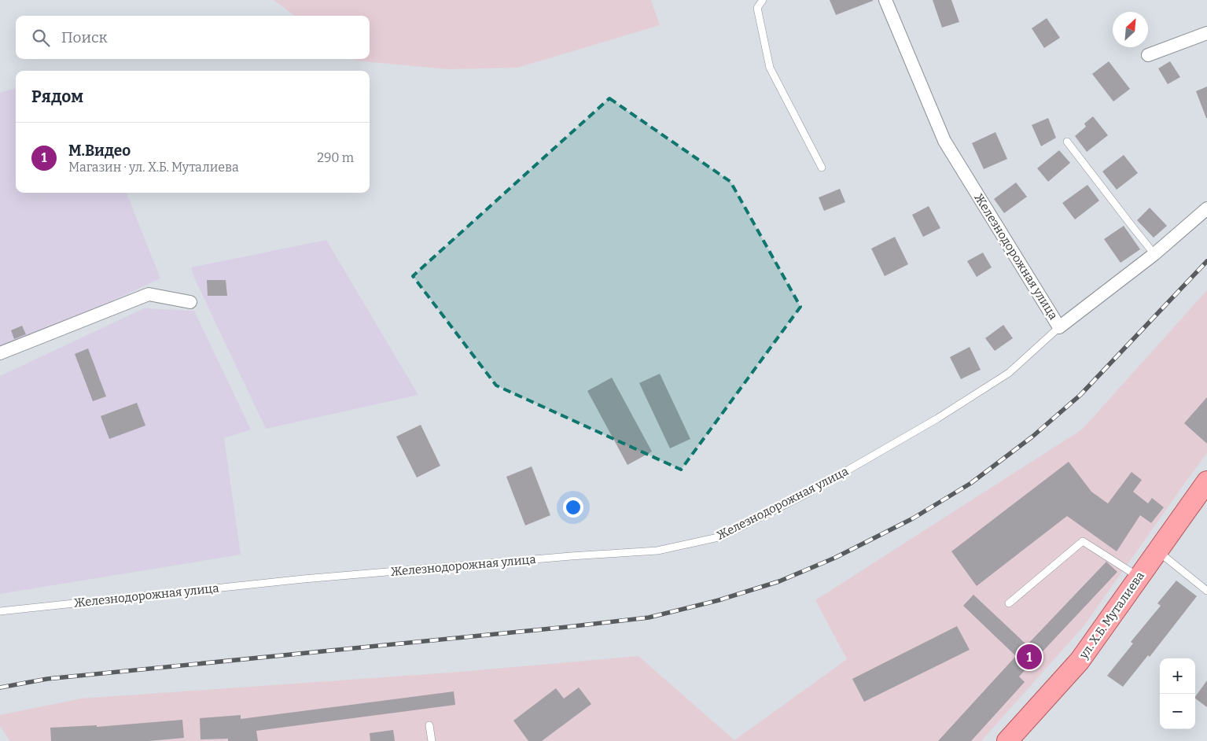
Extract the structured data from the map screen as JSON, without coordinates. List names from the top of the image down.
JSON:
{
  "streets": {
    "main road": ["ул. Х.Б. Муталиева"],
    "street": ["Железнодорожная улица"]
  },
  "north": "top right",
  "page": {
    "search": "Поиск",
    "heading": "Рядом",
    "list": [
      {
        "mark": "1",
        "name": "М.Видео",
        "note": "Магазин · ул. Х.Б. Муталиева",
        "value": "290 m"
      }
    ],
    "pins": "1",
    "map_buttons": ["+", "−"]
  }
}
